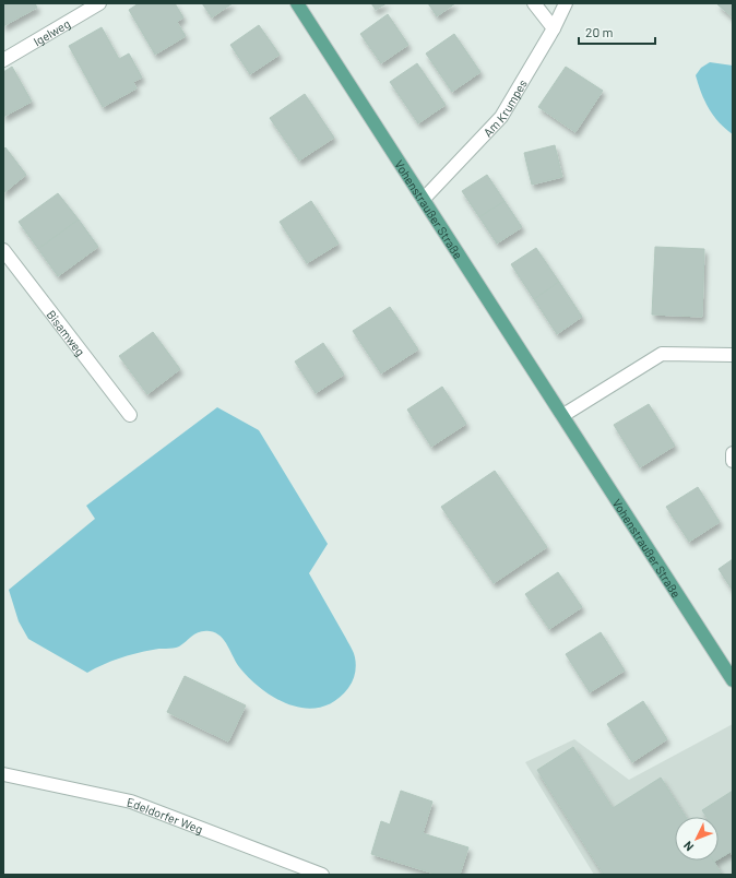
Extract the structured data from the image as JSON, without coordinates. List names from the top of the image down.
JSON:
{
  "streets": {
    "main road": ["Vohenstraußer Straße"],
    "street": [
      "Igelweg",
      "Am Krumpes",
      "Bisamweg",
      "Edeldorfer Weg"
    ]
  },
  "crossings": [
    ["Am Krumpes", "Vohenstraußer Straße"]
  ],
  "scale_bar": "20 m",
  "north": "bottom left"
}
